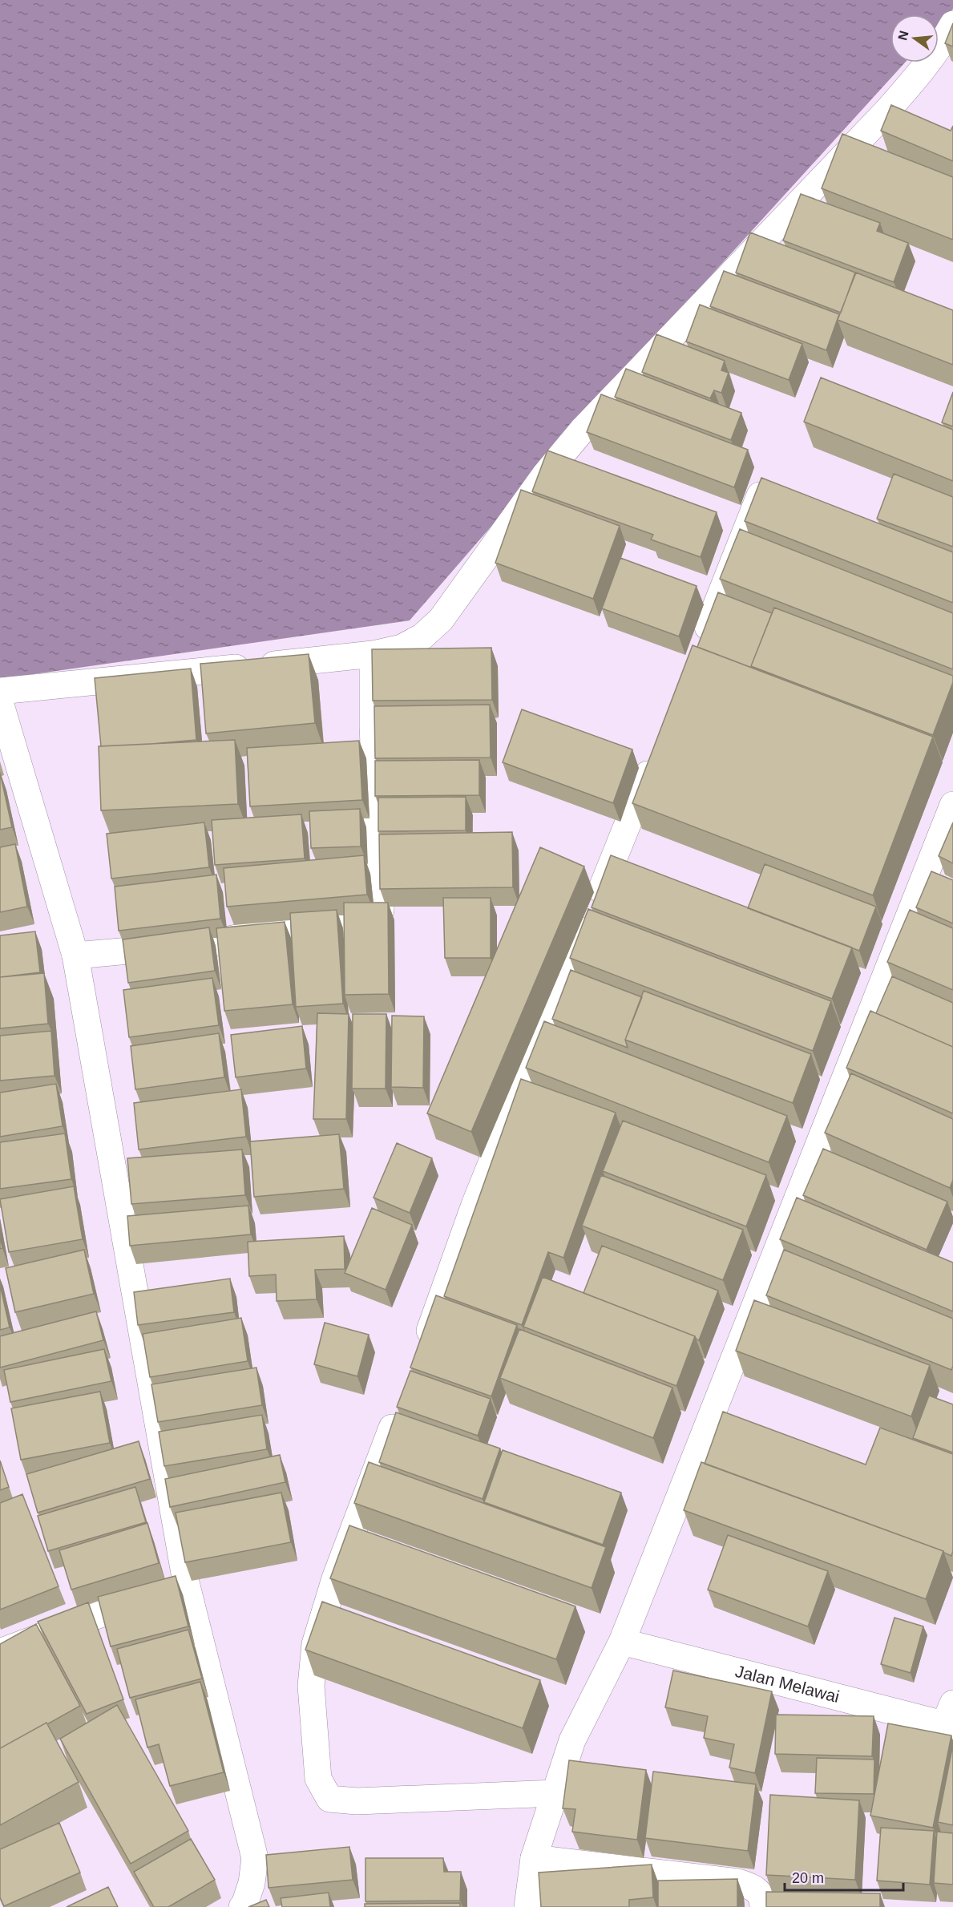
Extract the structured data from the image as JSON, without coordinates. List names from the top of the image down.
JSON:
{
  "streets": {
    "street": ["Jalan Melawai"]
  },
  "scale_bar": "20 m",
  "north": "left"
}
